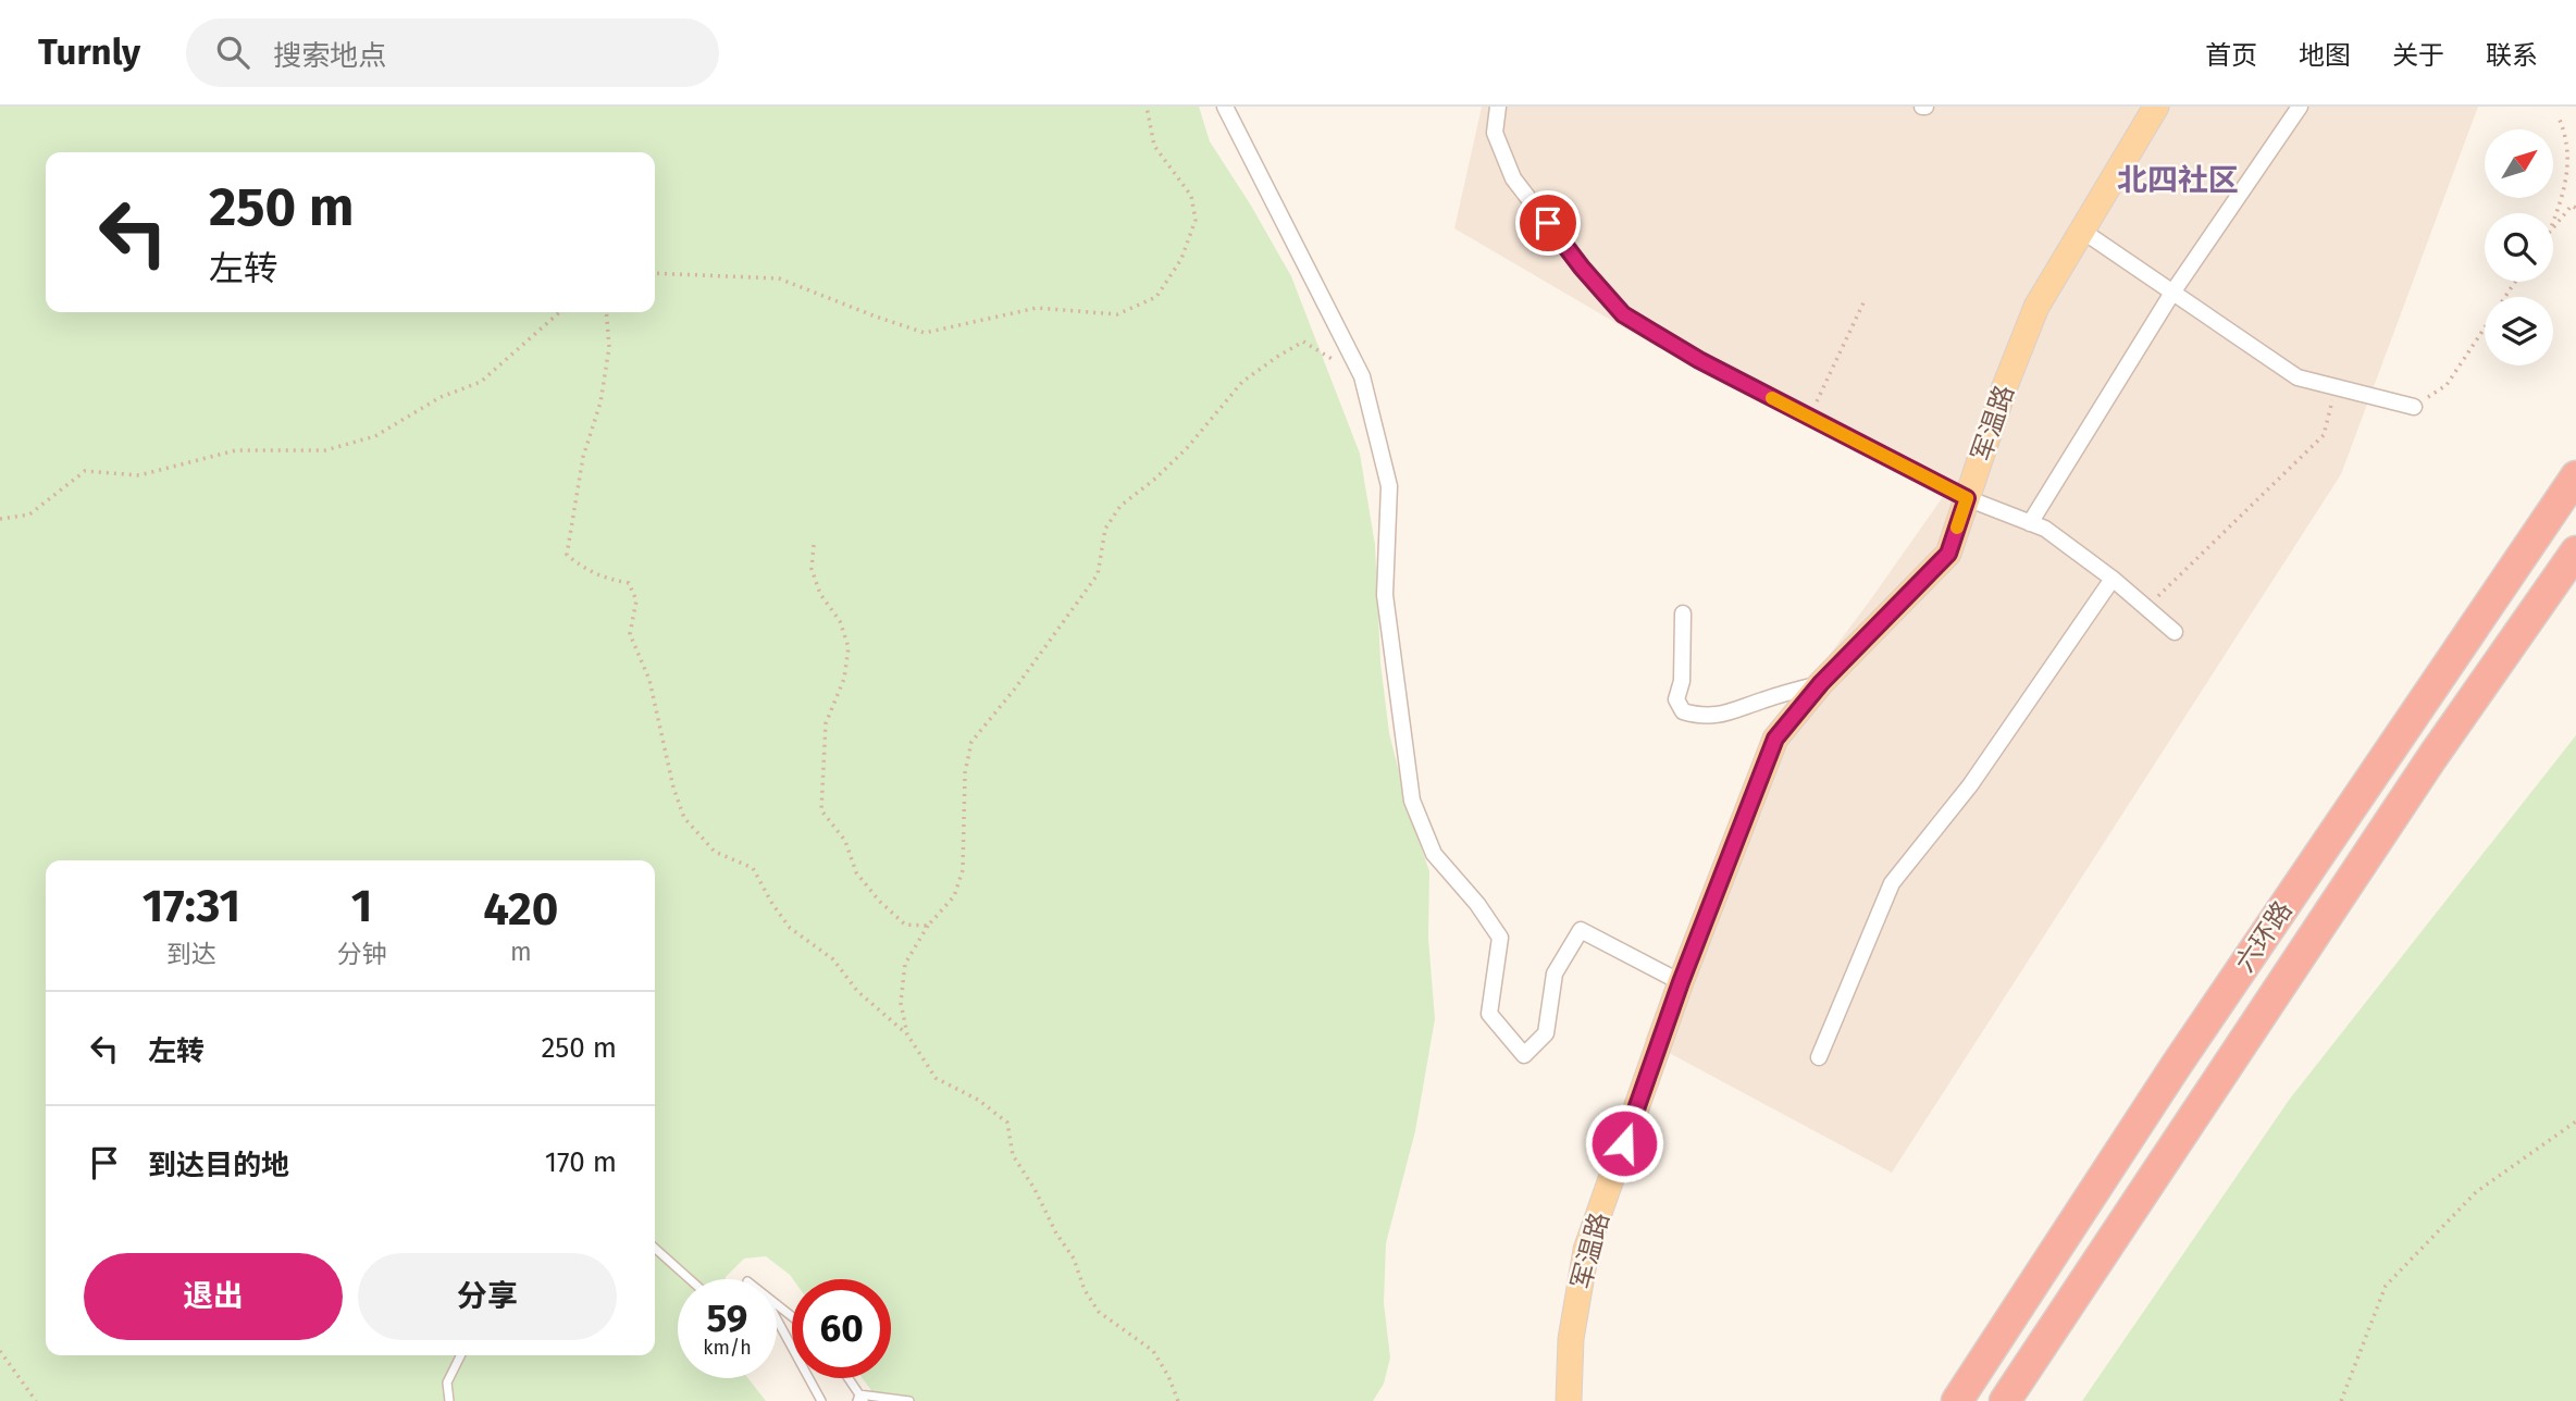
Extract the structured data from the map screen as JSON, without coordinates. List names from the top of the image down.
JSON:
{
  "streets": {
    "highway": ["六环路"],
    "main road": ["军温路"]
  },
  "districts": ["北四社区"],
  "north": "top right",
  "page": {
    "header": "Turnly",
    "search": "搜索地点",
    "nav": [
      "首页",
      "地图",
      "关于",
      "联系"
    ],
    "turn": ["250 m", "左转"],
    "eta": [
      "17:31",
      "到达",
      "1",
      "分钟",
      "420",
      "m"
    ],
    "list": [
      {
        "name": "左转",
        "value": "250 m"
      },
      {
        "name": "到达目的地",
        "value": "170 m"
      }
    ],
    "buttons": ["退出", "分享"],
    "speed": "59 km/h",
    "limit": "60"
  }
}
